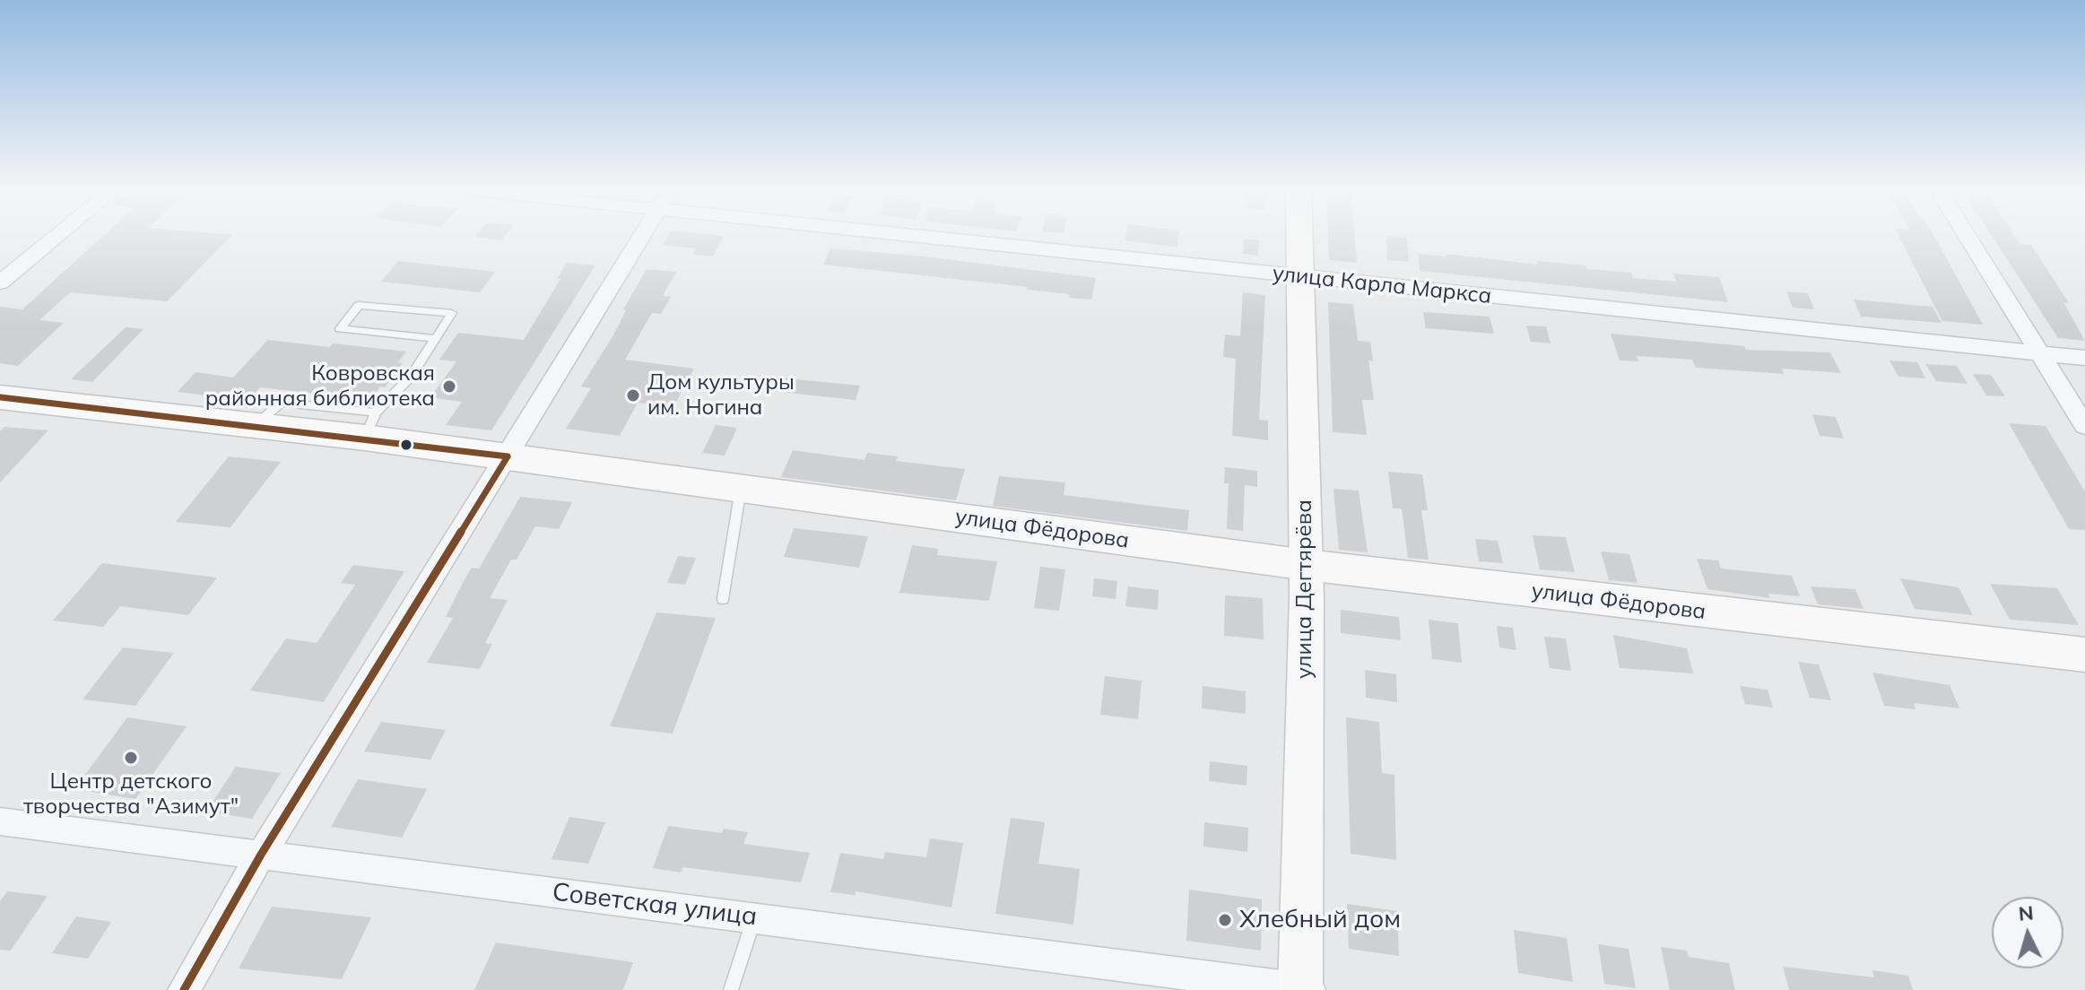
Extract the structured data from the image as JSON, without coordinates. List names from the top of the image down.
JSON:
{
  "streets": {
    "main road": ["улица Фёдорова", "улица Дегтярёва"],
    "street": ["улица Карла Маркса", "Советская улица"]
  },
  "crossings": [
    ["улица Карла Маркса", "улица Дегтярёва"],
    ["улица Фёдорова", "улица Дегтярёва"],
    ["улица Дегтярёва", "Советская улица"]
  ],
  "places": [
    "Ковровская районная библиотека",
    "Дом культуры им. Ногина",
    "Центр детского творчества \"Азимут\"",
    "Хлебный дом"
  ],
  "north": "top"
}
